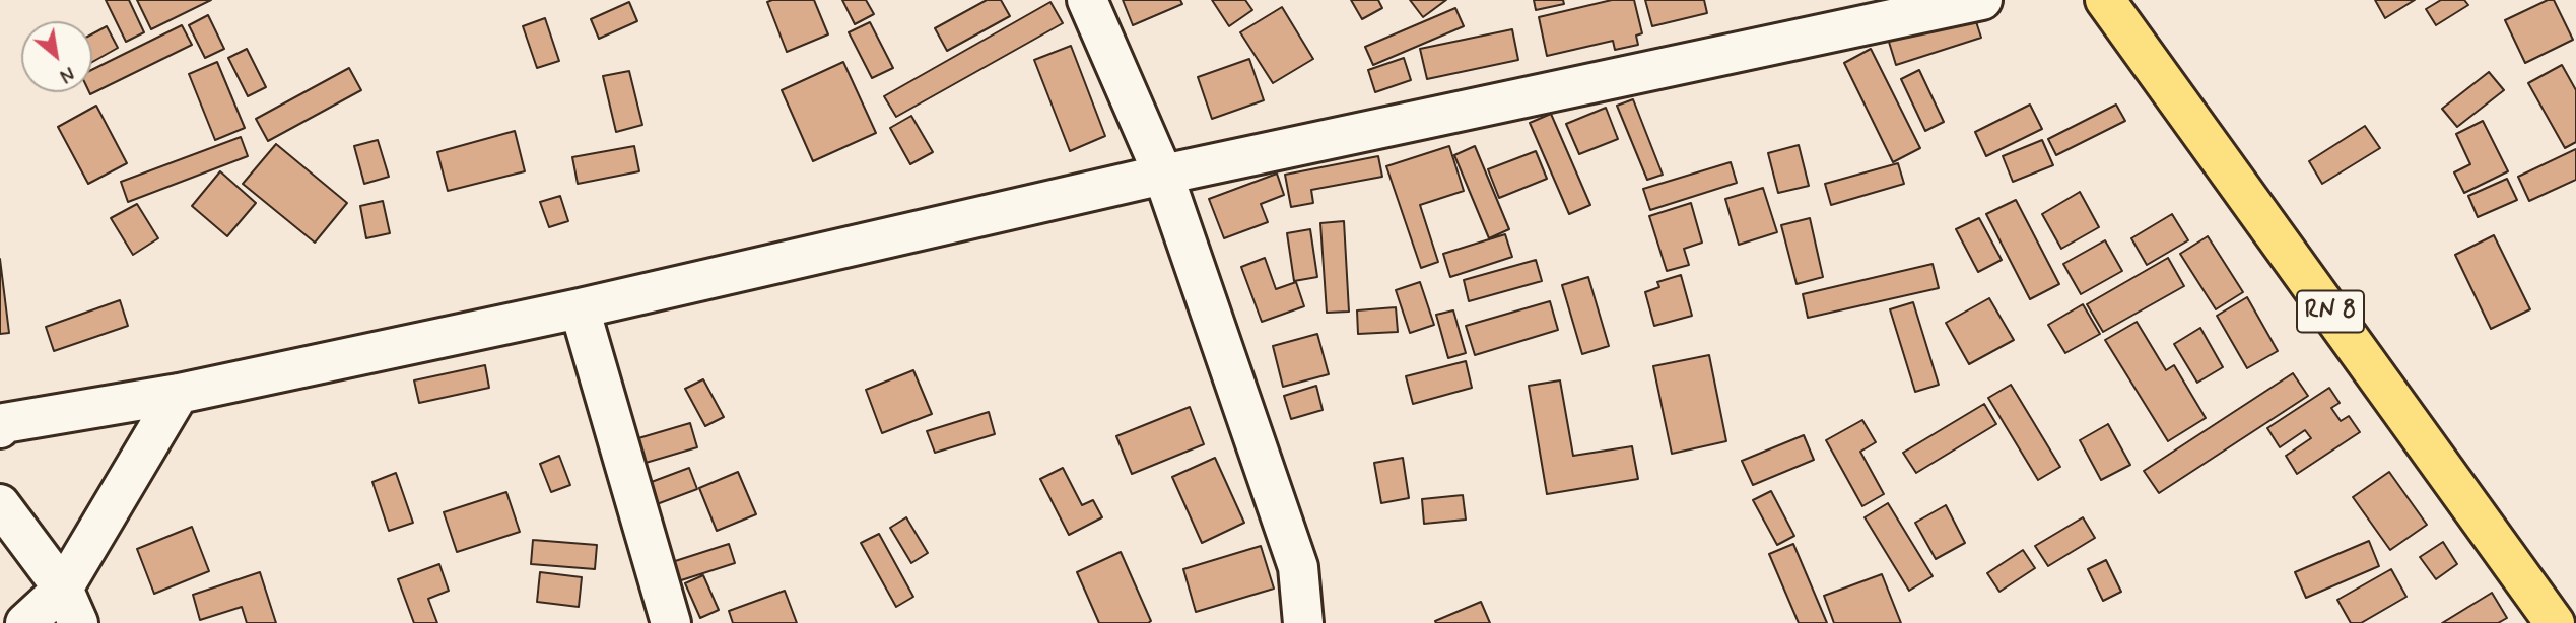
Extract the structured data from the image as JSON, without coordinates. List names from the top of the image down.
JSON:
{
  "streets": {
    "main road": ["RN 8"]
  },
  "north": "bottom right"
}
